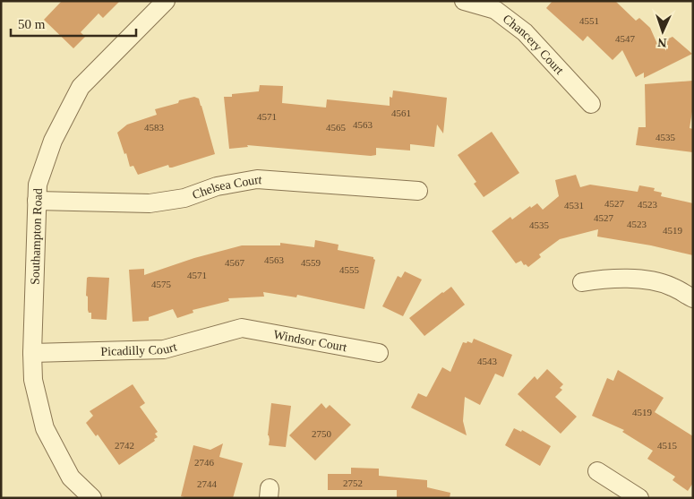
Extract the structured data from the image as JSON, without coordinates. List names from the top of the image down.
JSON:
{
  "streets": {
    "street": [
      "Chancery Court",
      "Chelsea Court",
      "Southampton Road",
      "Windsor Court",
      "Picadilly Court"
    ]
  },
  "crossings": [
    ["Chelsea Court", "Southampton Road"],
    ["Southampton Road", "Picadilly Court"],
    ["Windsor Court", "Picadilly Court"]
  ],
  "house_numbers": [
    "4551",
    "4547",
    "4561",
    "4571",
    "4563",
    "4583",
    "4565",
    "4535",
    "4527",
    "4523",
    "4531",
    "4527",
    "4523",
    "4535",
    "4519",
    "4563",
    "4567",
    "4559",
    "4555",
    "4571",
    "4575",
    "4543",
    "4519",
    "2750",
    "2742",
    "4515",
    "2746",
    "2752",
    "2744"
  ],
  "scale_bar": "50 m",
  "north": "bottom"
}
